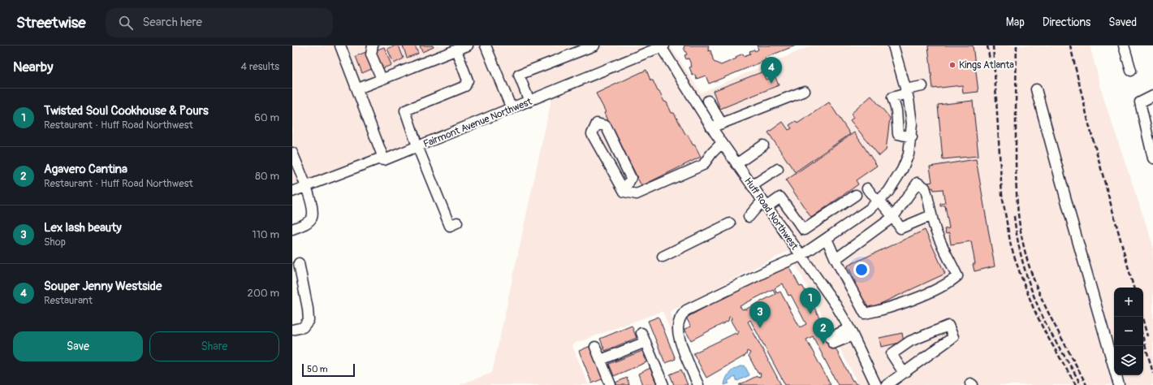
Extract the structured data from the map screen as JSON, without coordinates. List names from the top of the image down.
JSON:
{
  "streets": {
    "street": ["Fairmont Avenue Northwest", "Huff Road Northwest"]
  },
  "crossings": [
    ["Fairmont Avenue Northwest", "Huff Road Northwest"]
  ],
  "places": ["Kings Atlanta"],
  "scale_bar": "50 m",
  "page": {
    "header": "Streetwise",
    "search": "Search here",
    "nav": ["Map", "Directions", "Saved"],
    "heading": ["Nearby", "4 results"],
    "pins": [
      "4",
      "1",
      "3",
      "2"
    ],
    "list": [
      {
        "mark": "1",
        "name": "Twisted Soul Cookhouse & Pours",
        "note": "Restaurant · Huff Road Northwest",
        "value": "60 m"
      },
      {
        "mark": "2",
        "name": "Agavero Cantina",
        "note": "Restaurant · Huff Road Northwest",
        "value": "80 m"
      },
      {
        "mark": "3",
        "name": "Lex lash beauty",
        "note": "Shop",
        "value": "110 m"
      },
      {
        "mark": "4",
        "name": "Souper Jenny Westside",
        "note": "Restaurant",
        "value": "200 m"
      }
    ],
    "map_buttons": ["+", "−"],
    "buttons": ["Save", "Share"],
    "scale": "50 m"
  }
}
